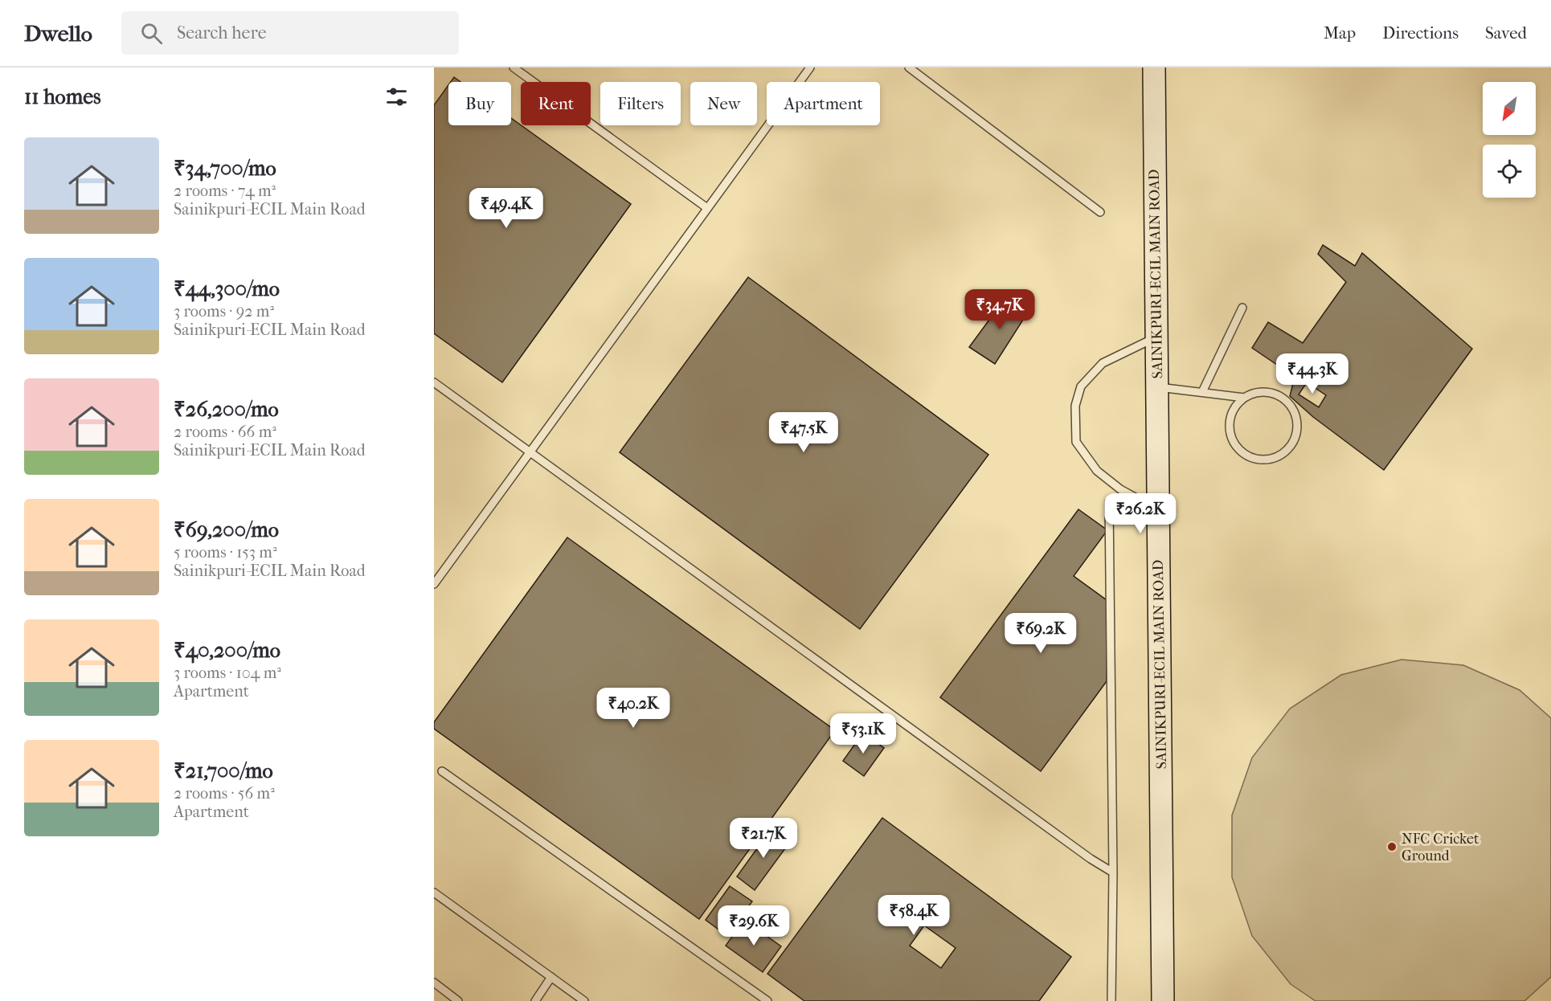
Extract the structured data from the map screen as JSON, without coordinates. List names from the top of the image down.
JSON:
{
  "streets": {
    "street": ["SAINIKPURI-ECIL MAIN ROAD"]
  },
  "places": ["NFC Cricket Ground"],
  "north": "bottom left",
  "page": {
    "header": "Dwello",
    "search": "Search here",
    "nav": ["Map", "Directions", "Saved"],
    "heading": "11 homes",
    "chip": [
      "Buy",
      "Rent",
      "Filters",
      "New",
      "Apartment"
    ],
    "list": [
      {
        "name": "₹34,700/mo",
        "note": "2 rooms · 74 m² · Sainikpuri-ECIL Main Road"
      },
      {
        "name": "₹44,300/mo",
        "note": "3 rooms · 92 m² · Sainikpuri-ECIL Main Road"
      },
      {
        "name": "₹26,200/mo",
        "note": "2 rooms · 66 m² · Sainikpuri-ECIL Main Road"
      },
      {
        "name": "₹69,200/mo",
        "note": "5 rooms · 153 m² · Sainikpuri-ECIL Main Road"
      },
      {
        "name": "₹40,200/mo",
        "note": "3 rooms · 104 m² · Apartment"
      },
      {
        "name": "₹21,700/mo",
        "note": "2 rooms · 56 m² · Apartment"
      }
    ],
    "price": [
      "₹49.4K",
      "₹34.7K",
      "₹44.3K",
      "₹47.5K",
      "₹26.2K",
      "₹69.2K",
      "₹40.2K",
      "₹53.1K",
      "₹21.7K",
      "₹58.4K",
      "₹29.6K"
    ]
  }
}
